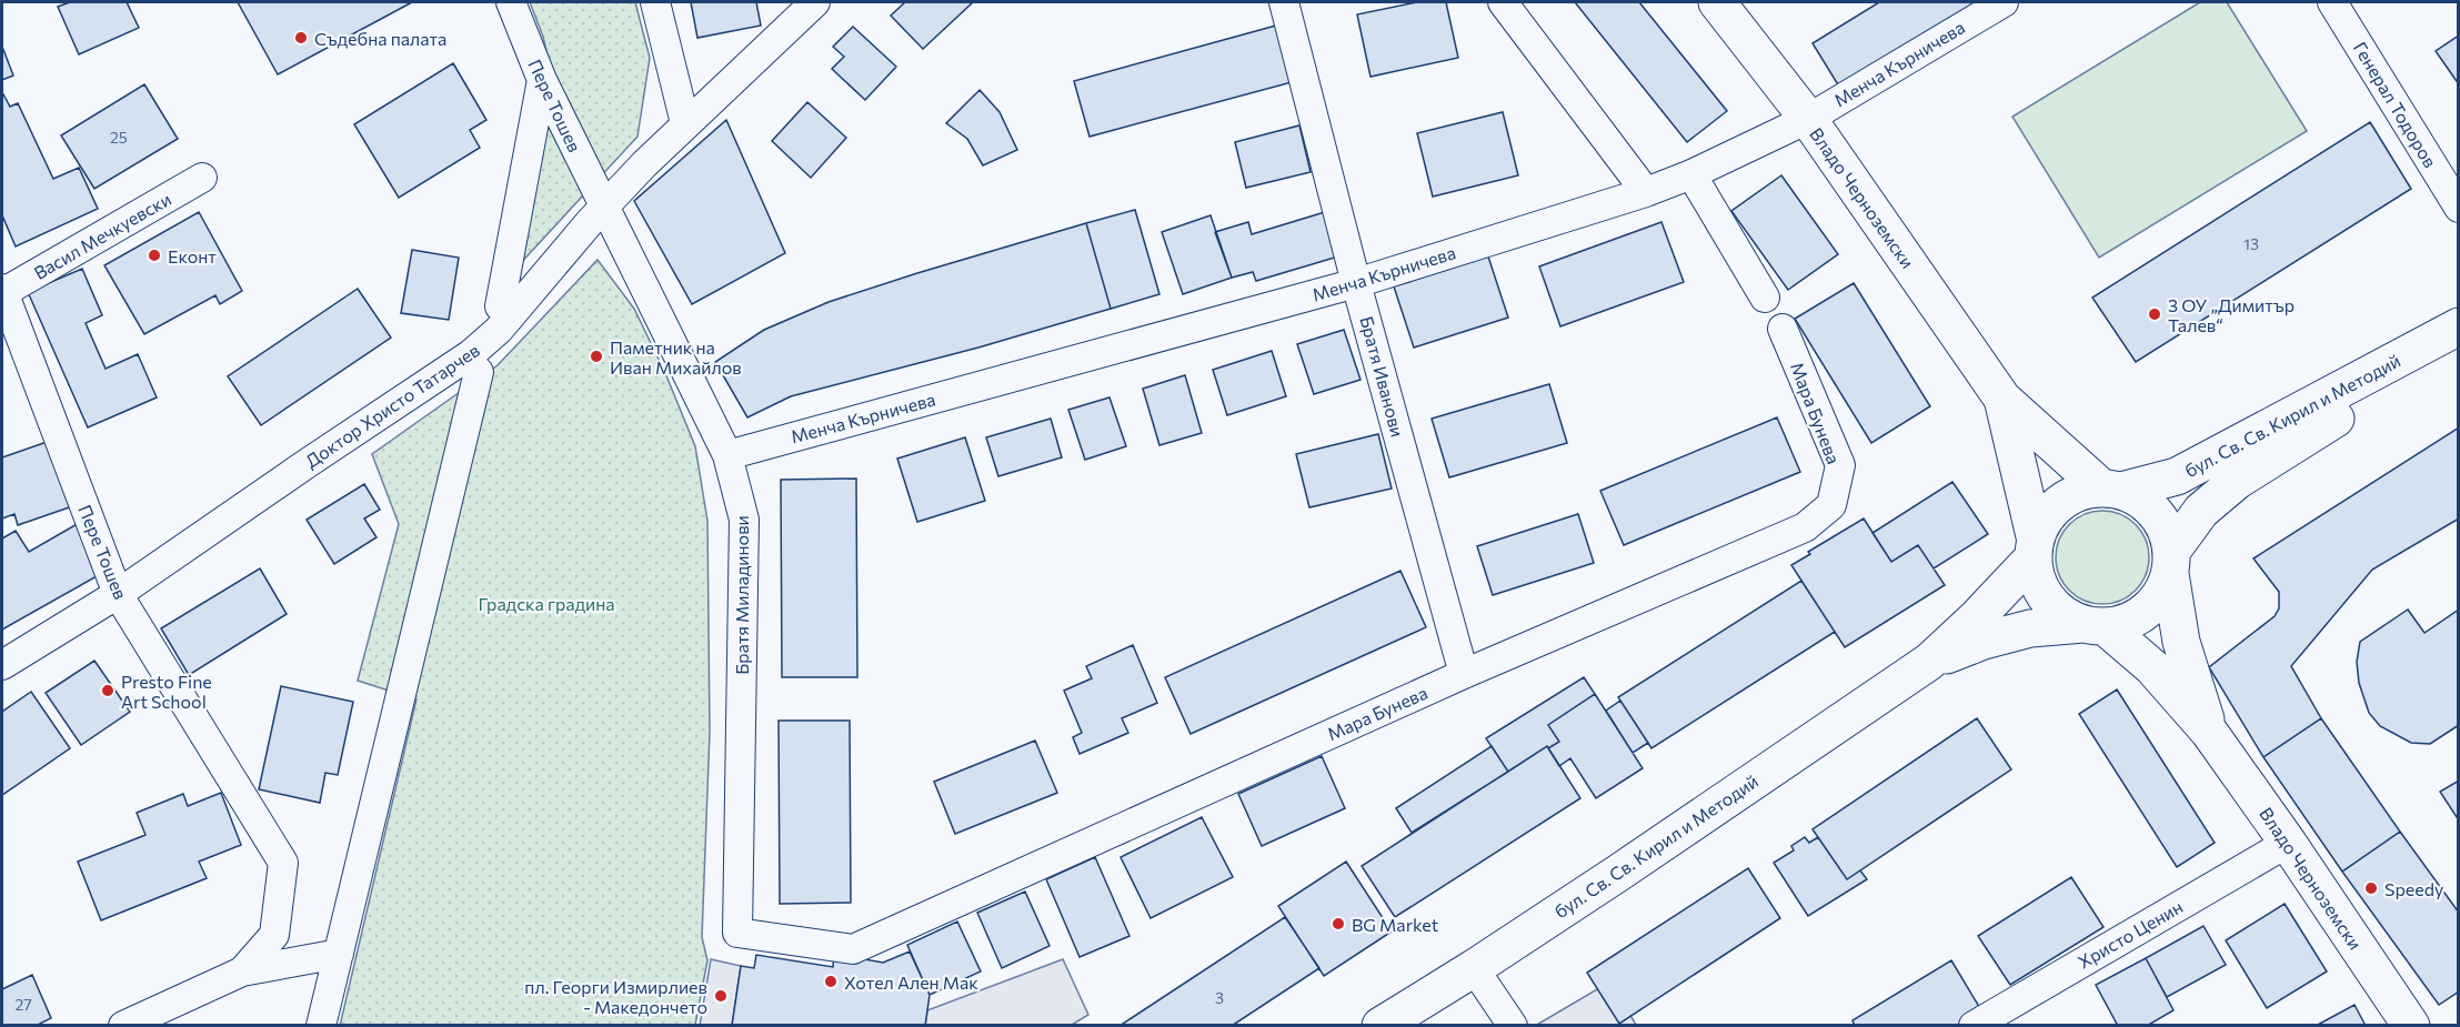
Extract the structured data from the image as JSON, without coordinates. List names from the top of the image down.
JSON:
{
  "streets": {
    "street": [
      "Менча Кърничева",
      "Генерал Тодоров",
      "Пере Тошев",
      "Владо Черноземски",
      "Васил Мечкуевски",
      "Братя Иванови",
      "Доктор Христо Татарчев",
      "Мара Бунева",
      "бул. Св. Св. Кирил и Методий",
      "Братя Миладинови",
      "Христо Ценин"
    ]
  },
  "crossings": [
    ["Менча Кърничева", "Владо Черноземски"],
    ["Менча Кърничева", "Братя Иванови"],
    ["Менча Кърничева", "Братя Миладинови"],
    ["Пере Тошев", "Васил Мечкуевски"],
    ["Пере Тошев", "Доктор Христо Татарчев"],
    ["Пере Тошев", "Братя Миладинови"],
    ["Владо Черноземски", "бул. Св. Св. Кирил и Методий"],
    ["Владо Черноземски", "Христо Ценин"],
    ["Братя Иванови", "Мара Бунева"],
    ["Доктор Христо Татарчев", "Братя Миладинови"],
    ["Мара Бунева", "Братя Миладинови"]
  ],
  "parks": ["Градска градина"],
  "places": [
    "Съдебна палата",
    "Еконт",
    "3 ОУ „Димитър Талев“",
    "Паметник на Иван Михайлов",
    "Presto Fine Art School",
    "Speedy",
    "BG Market",
    "Хотел Ален Мак",
    "пл. Георги Измирлиев - Македончето"
  ],
  "house_numbers": [
    "25",
    "13",
    "3",
    "27"
  ]
}
